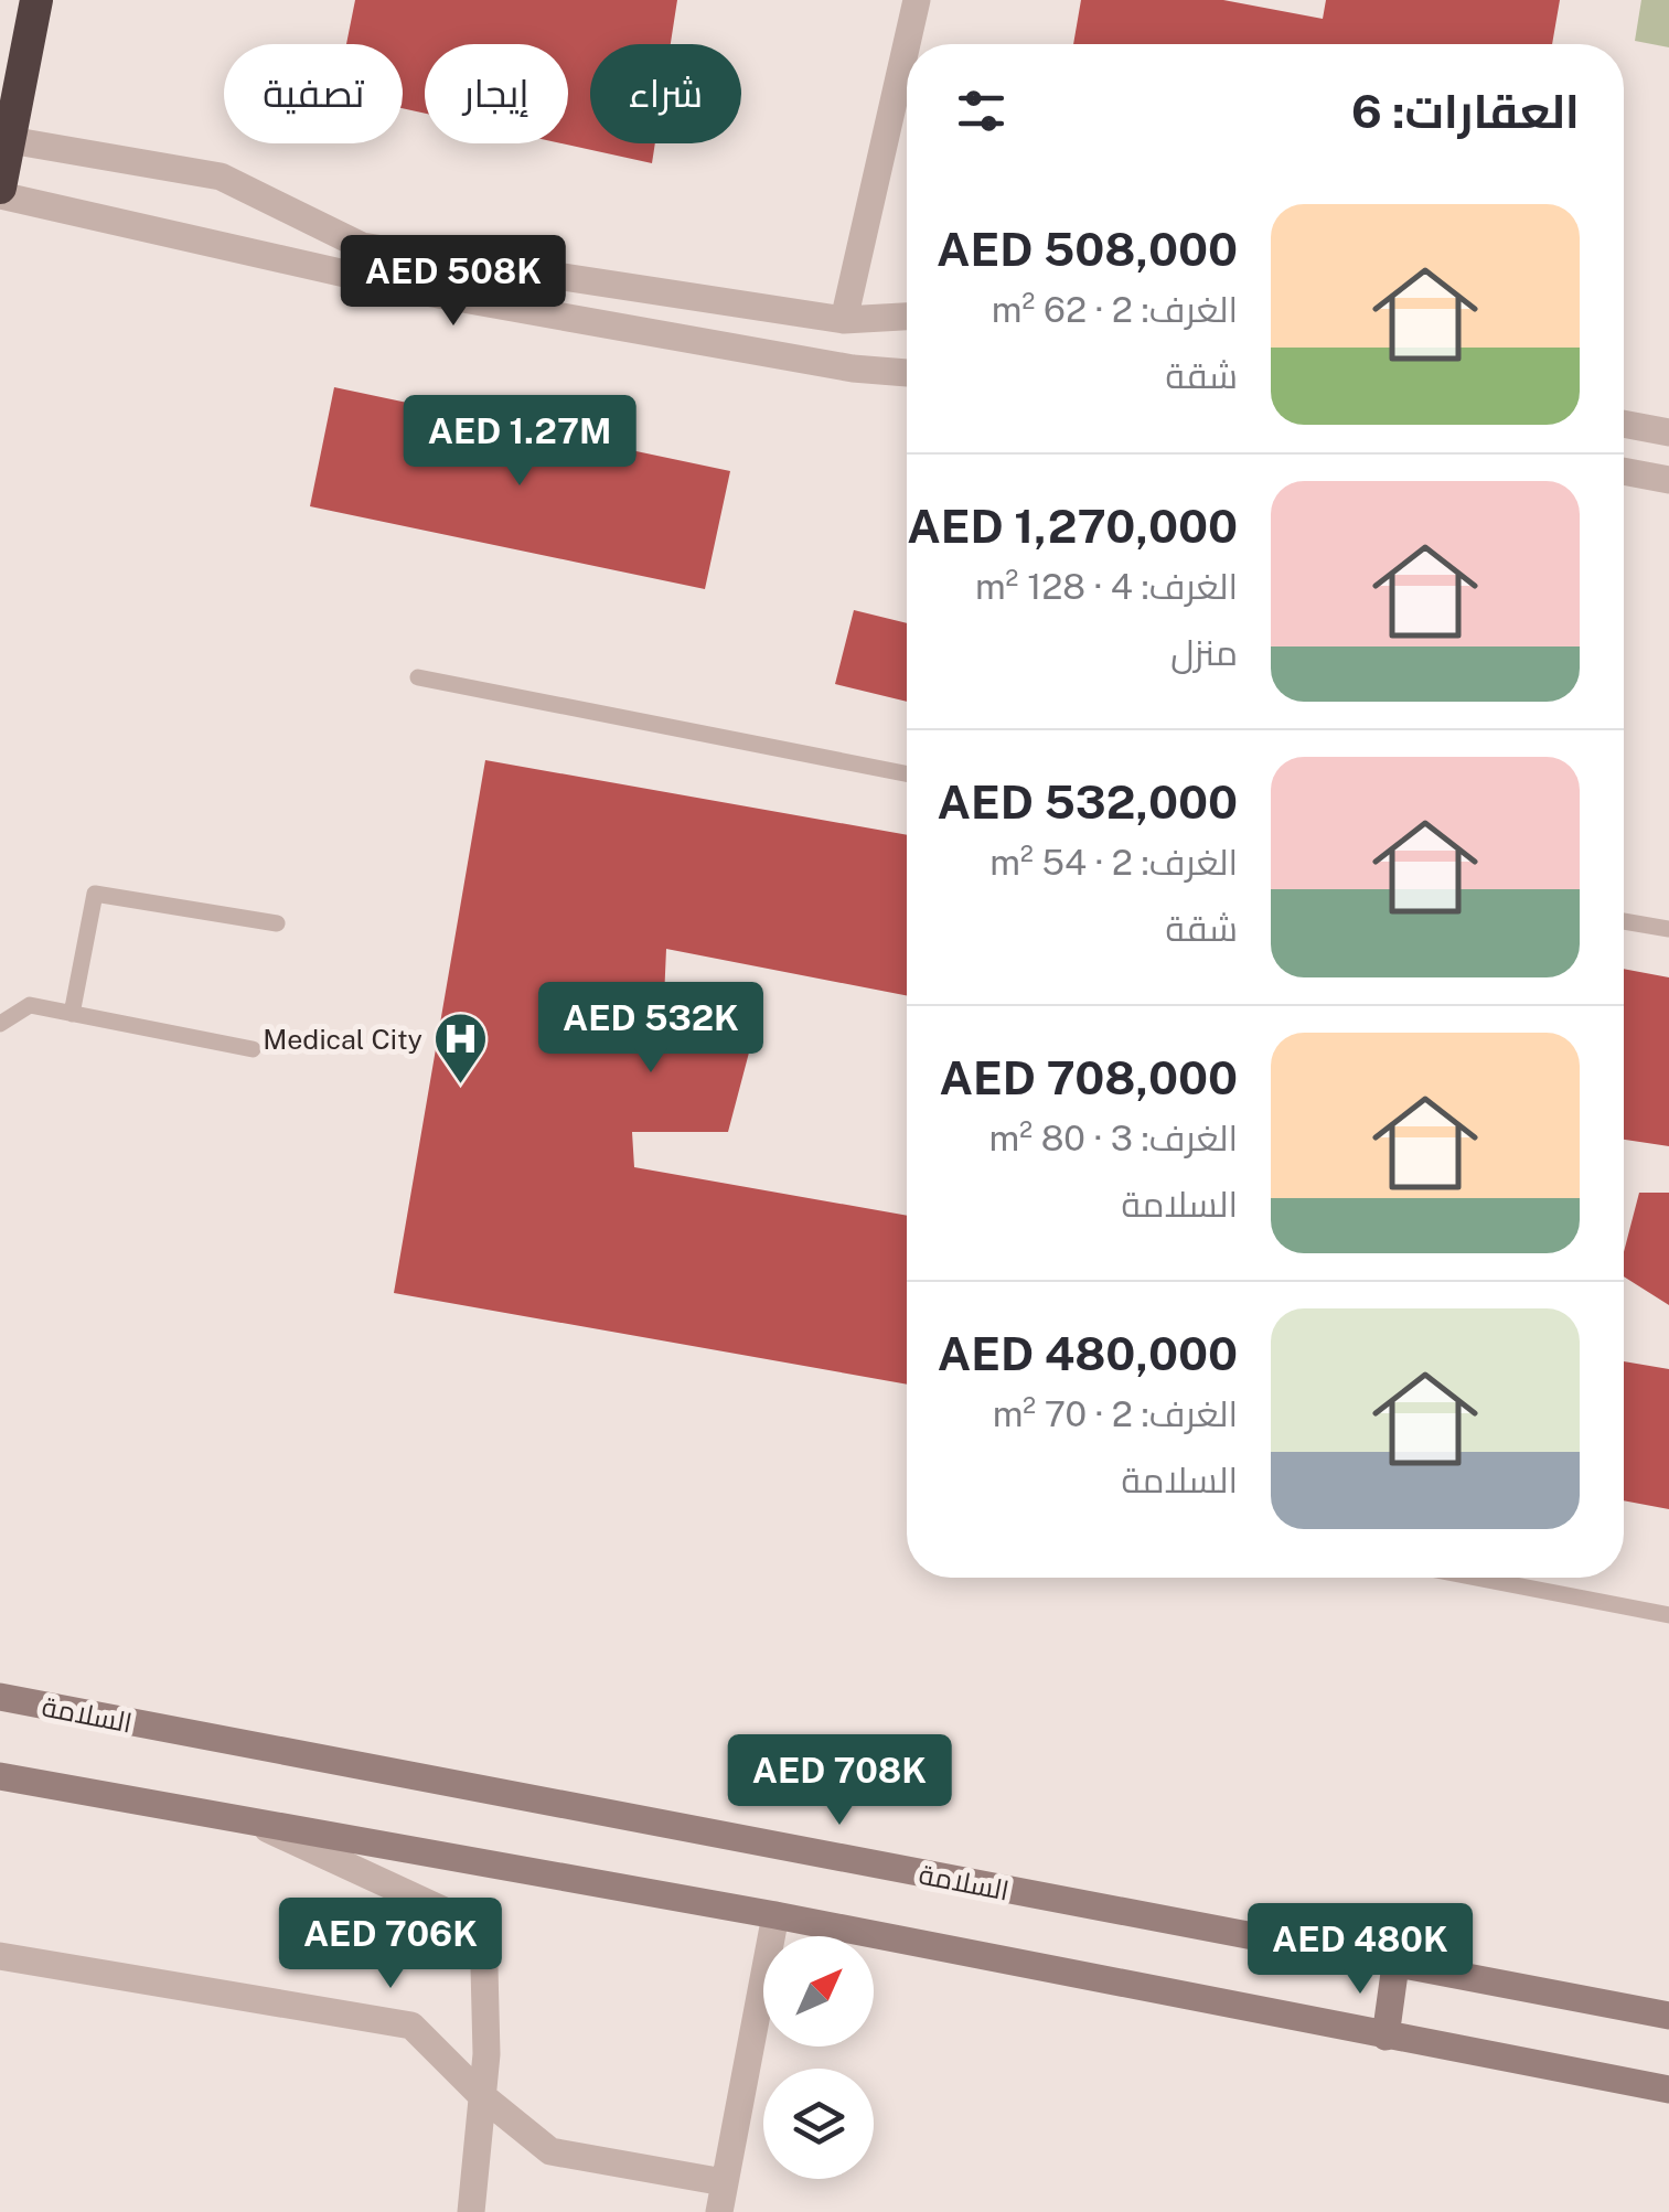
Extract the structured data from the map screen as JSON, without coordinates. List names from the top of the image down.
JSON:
{
  "streets": {
    "street": ["السلامة"]
  },
  "places": {
    "hospital": ["Medical City"]
  },
  "north": "top right",
  "page": {
    "chip": ["شراء", "إيجار", "تصفية"],
    "heading": "العقارات: 6",
    "list": [
      {
        "name": "AED 508,000",
        "note": "الغرف: 2 · 62 m² · شقة"
      },
      {
        "name": "AED 1,270,000",
        "note": "الغرف: 4 · 128 m² · منزل"
      },
      {
        "name": "AED 532,000",
        "note": "الغرف: 2 · 54 m² · شقة"
      },
      {
        "name": "AED 708,000",
        "note": "الغرف: 3 · 80 m² · السلامة"
      },
      {
        "name": "AED 480,000",
        "note": "الغرف: 2 · 70 m² · السلامة"
      }
    ],
    "price": [
      "AED 508K",
      "AED 1.27M",
      "AED 532K",
      "AED 708K",
      "AED 706K",
      "AED 480K"
    ]
  }
}
